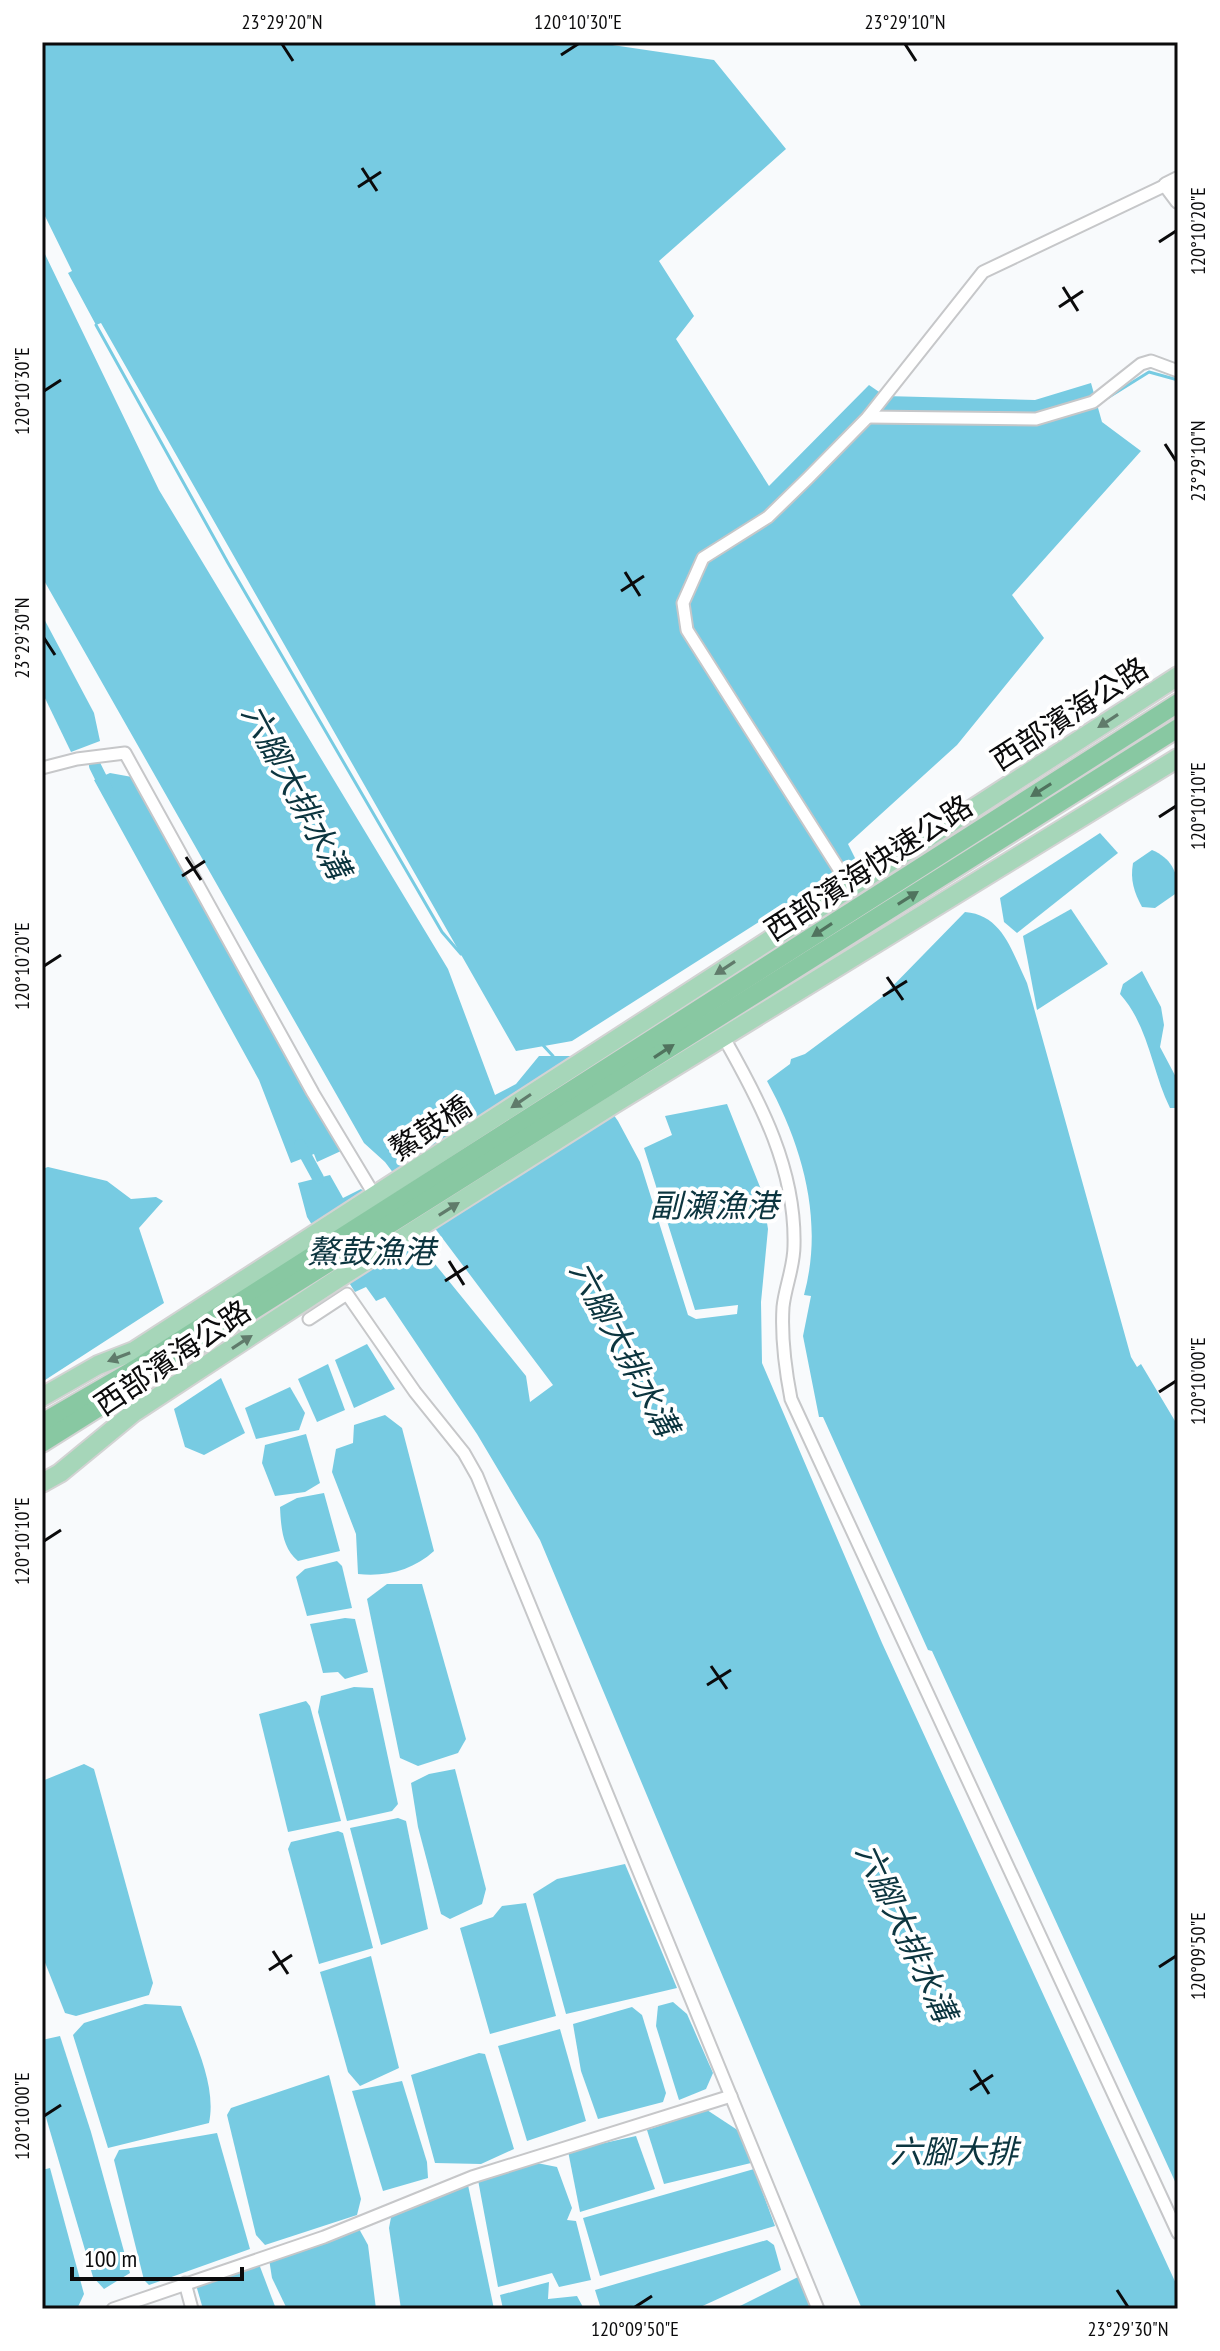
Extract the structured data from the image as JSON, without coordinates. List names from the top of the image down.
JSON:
{
  "streets": {
    "highway": ["西部濱海快速公路", "鰲鼓橋"],
    "main road": ["西部濱海公路"]
  },
  "crossings": [
    ["西部濱海公路", "鰲鼓橋"],
    ["西部濱海快速公路", "鰲鼓橋"]
  ],
  "water": [
    "六腳大排水溝",
    "副瀨漁港",
    "鰲鼓漁港",
    "六腳大排"
  ],
  "scale_bar": "100 m",
  "coordinates": [
    "23°29'20\"N",
    "120°10'30\"E",
    "23°29'10\"N",
    "120°10'20\"E",
    "23°29'30\"N",
    "120°10'10\"E",
    "120°10'00\"E",
    "120°09'50\"E"
  ]
}
